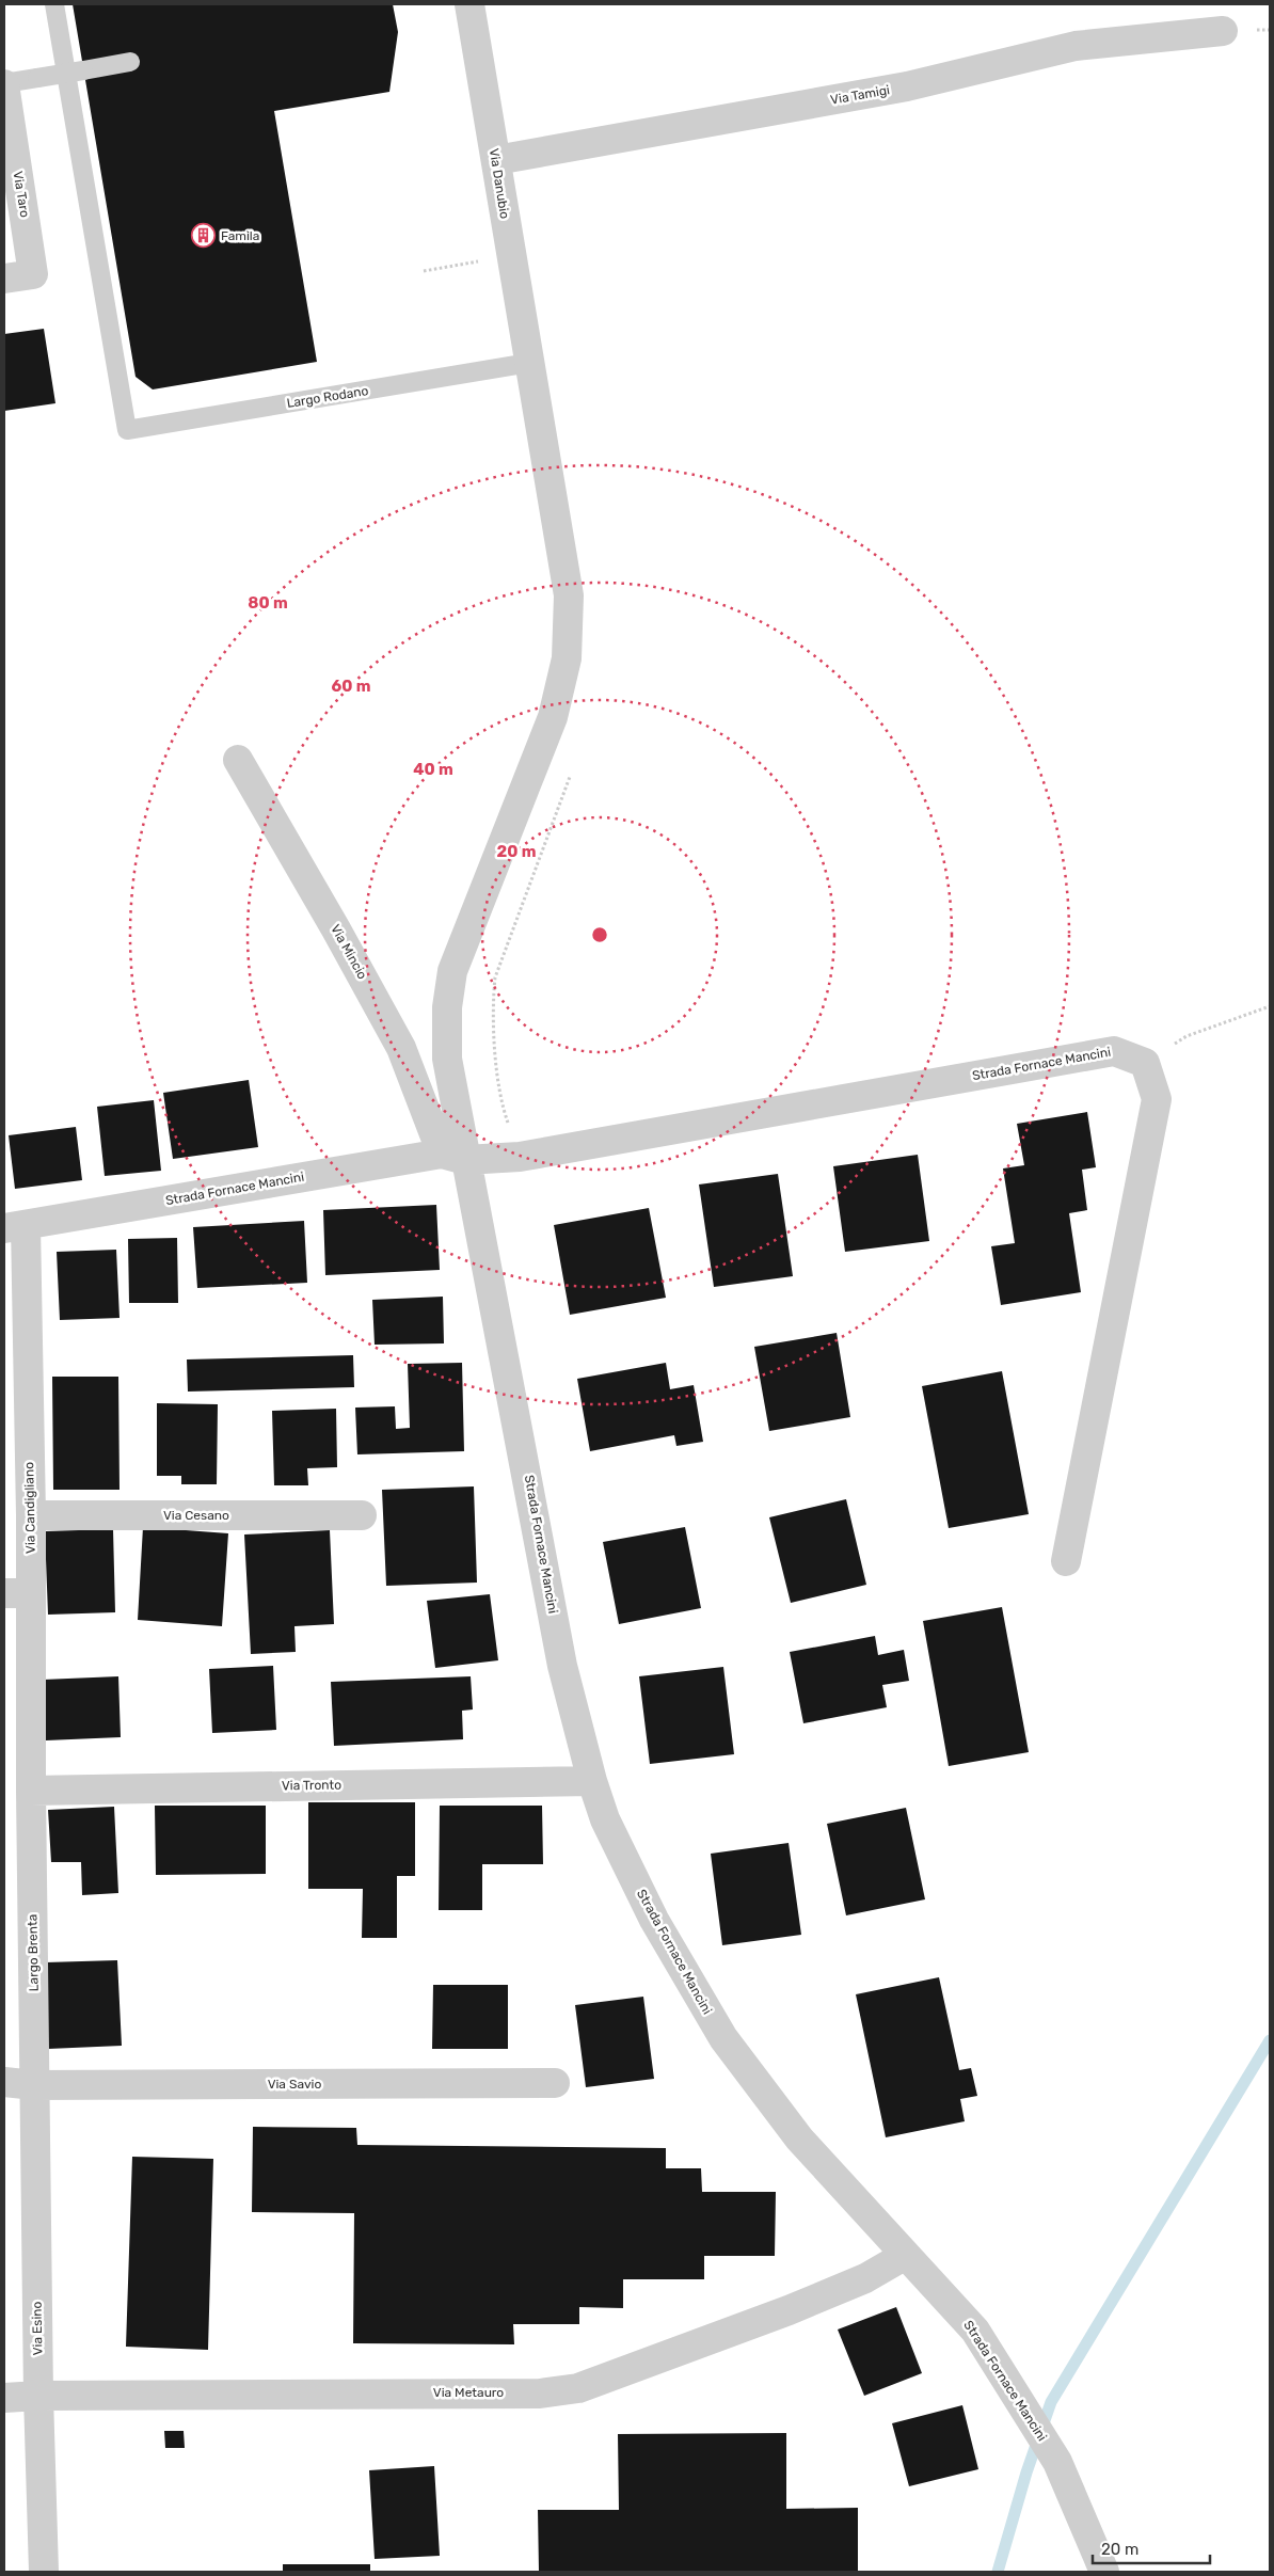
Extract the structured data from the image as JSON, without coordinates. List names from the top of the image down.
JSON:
{
  "streets": {
    "street": [
      "Via Tamigi",
      "Via Danubio",
      "Via Taro",
      "Via Mincio",
      "Strada Fornace Mancini",
      "Via Candigliano",
      "Via Cesano",
      "Via Tronto",
      "Largo Brenta",
      "Via Savio",
      "Via Esino",
      "Via Metauro"
    ],
    "lane": ["Largo Rodano"]
  },
  "crossings": [
    ["Via Tamigi", "Via Danubio"],
    ["Via Danubio", "Largo Rodano"],
    ["Via Danubio", "Via Mincio"],
    ["Via Danubio", "Strada Fornace Mancini"],
    ["Via Mincio", "Strada Fornace Mancini"],
    ["Strada Fornace Mancini", "Via Candigliano"],
    ["Strada Fornace Mancini", "Via Tronto"],
    ["Strada Fornace Mancini", "Via Metauro"],
    ["Via Candigliano", "Via Cesano"],
    ["Via Candigliano", "Via Tronto"],
    ["Via Candigliano", "Largo Brenta"],
    ["Via Tronto", "Largo Brenta"],
    ["Largo Brenta", "Via Savio"],
    ["Largo Brenta", "Via Esino"],
    ["Via Savio", "Via Esino"],
    ["Via Esino", "Via Metauro"]
  ],
  "places": {
    "building": ["Famila"]
  },
  "scale_bar": "20 m",
  "rings": [
    "80 m",
    "60 m",
    "40 m",
    "20 m"
  ]
}
